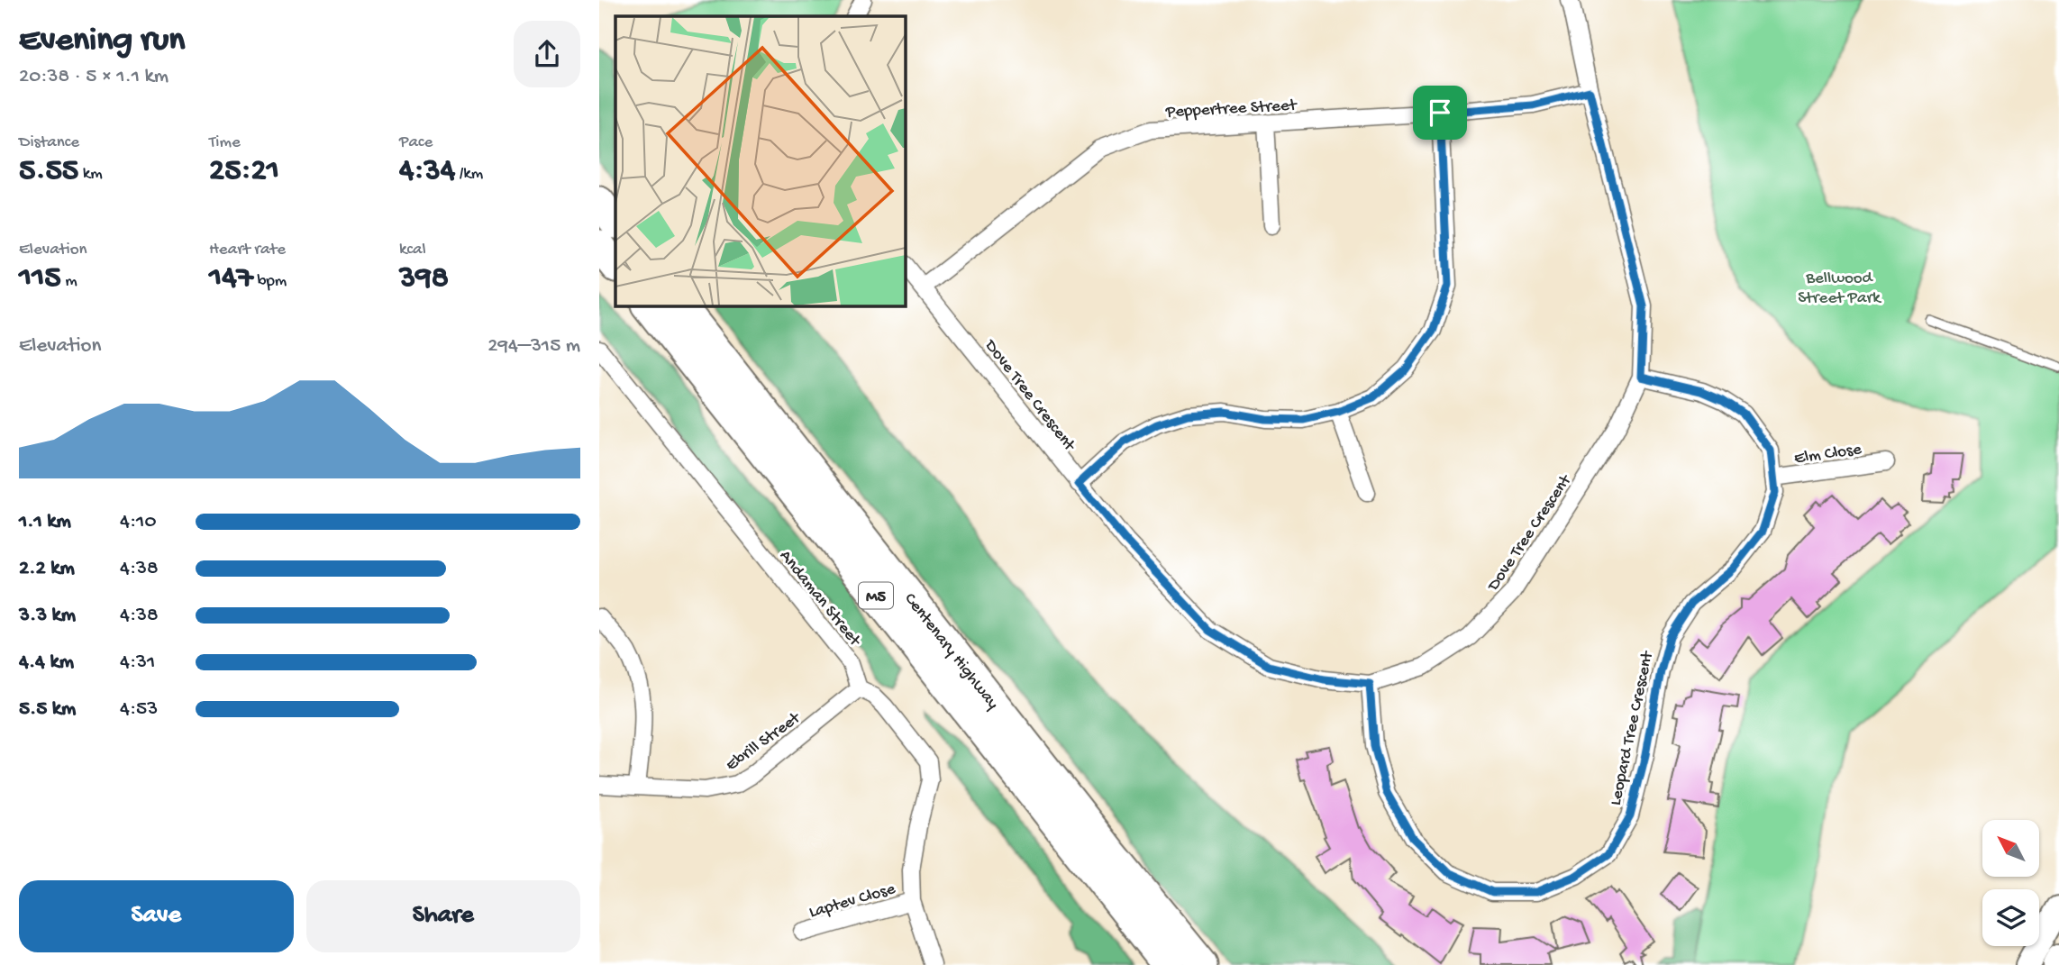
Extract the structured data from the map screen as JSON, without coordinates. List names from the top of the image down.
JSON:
{
  "streets": {
    "highway": ["M5", "Centenary Highway"],
    "street": [
      "Peppertree Street",
      "Dove Tree Crescent",
      "Elm Close",
      "Andaman Street",
      "Leopard Tree Crescent",
      "Ebrill Street",
      "Laptev Close"
    ]
  },
  "crossings": [
    ["Peppertree Street", "Dove Tree Crescent"],
    ["Dove Tree Crescent", "Leopard Tree Crescent"],
    ["Elm Close", "Leopard Tree Crescent"],
    ["Andaman Street", "Ebrill Street"]
  ],
  "parks": ["Bellwood Street Park"],
  "north": "top left",
  "page": {
    "heading": ["Evening run", "20:38 · 5 × 1.1 km"],
    "stats": [
      ["Distance", "5.55 km"],
      ["Time", "25:21"],
      ["Pace", "4:34 /km"],
      ["Elevation", "115 m"],
      ["Heart rate", "147 bpm"],
      ["kcal", "398"]
    ],
    "chart": ["Elevation", "294–315 m"],
    "list": [
      {
        "name": "1.1 km",
        "note": "4:10"
      },
      {
        "name": "2.2 km",
        "note": "4:38"
      },
      {
        "name": "3.3 km",
        "note": "4:38"
      },
      {
        "name": "4.4 km",
        "note": "4:31"
      },
      {
        "name": "5.5 km",
        "note": "4:53"
      }
    ],
    "buttons": ["Save", "Share"]
  }
}
